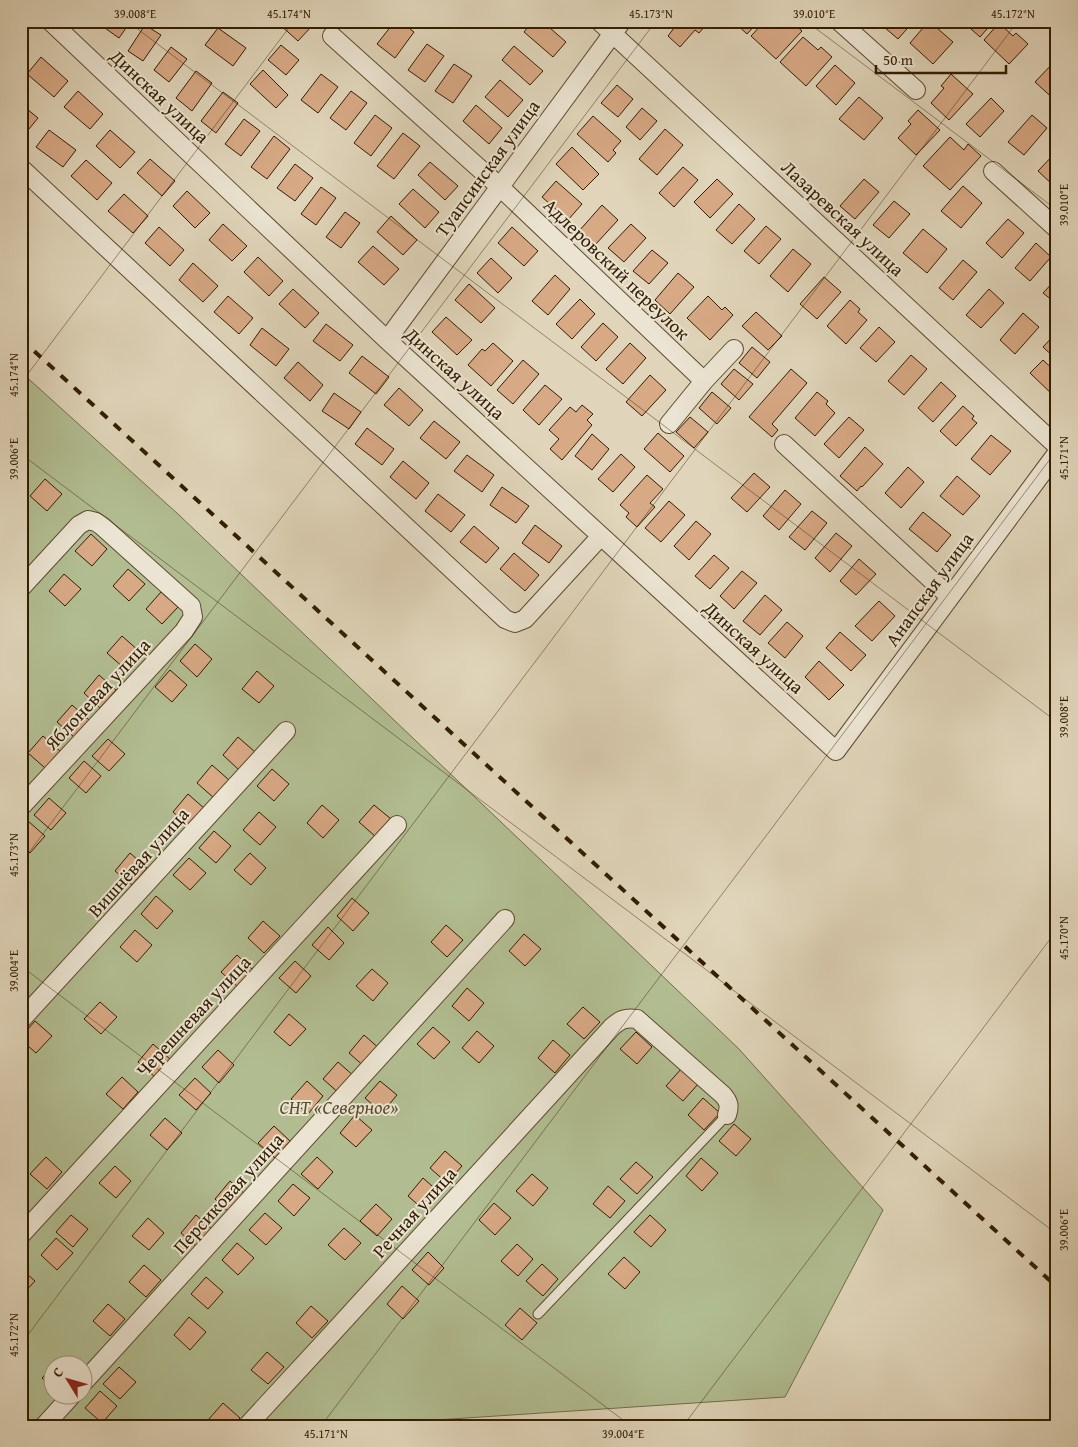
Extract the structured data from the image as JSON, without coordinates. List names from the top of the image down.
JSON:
{
  "streets": {
    "street": [
      "Динская улица",
      "Туапсинская улица",
      "Лазаревская улица",
      "Адлеровский переулок",
      "Анапская улица",
      "Яблоневая улица",
      "Вишнёвая улица",
      "Черешневая улица",
      "Персиковая улица",
      "Речная улица"
    ]
  },
  "crossings": [
    ["Динская улица", "Туапсинская улица"],
    ["Динская улица", "Анапская улица"],
    ["Туапсинская улица", "Лазаревская улица"],
    ["Туапсинская улица", "Адлеровский переулок"]
  ],
  "parks": ["СНТ «Северное»"],
  "scale_bar": "50 m",
  "north": "top left",
  "coordinates": [
    "39.008°E",
    "45.174°N",
    "45.173°N",
    "39.010°E",
    "45.172°N",
    "45.171°N",
    "39.006°E",
    "45.170°N",
    "39.004°E"
  ]
}
